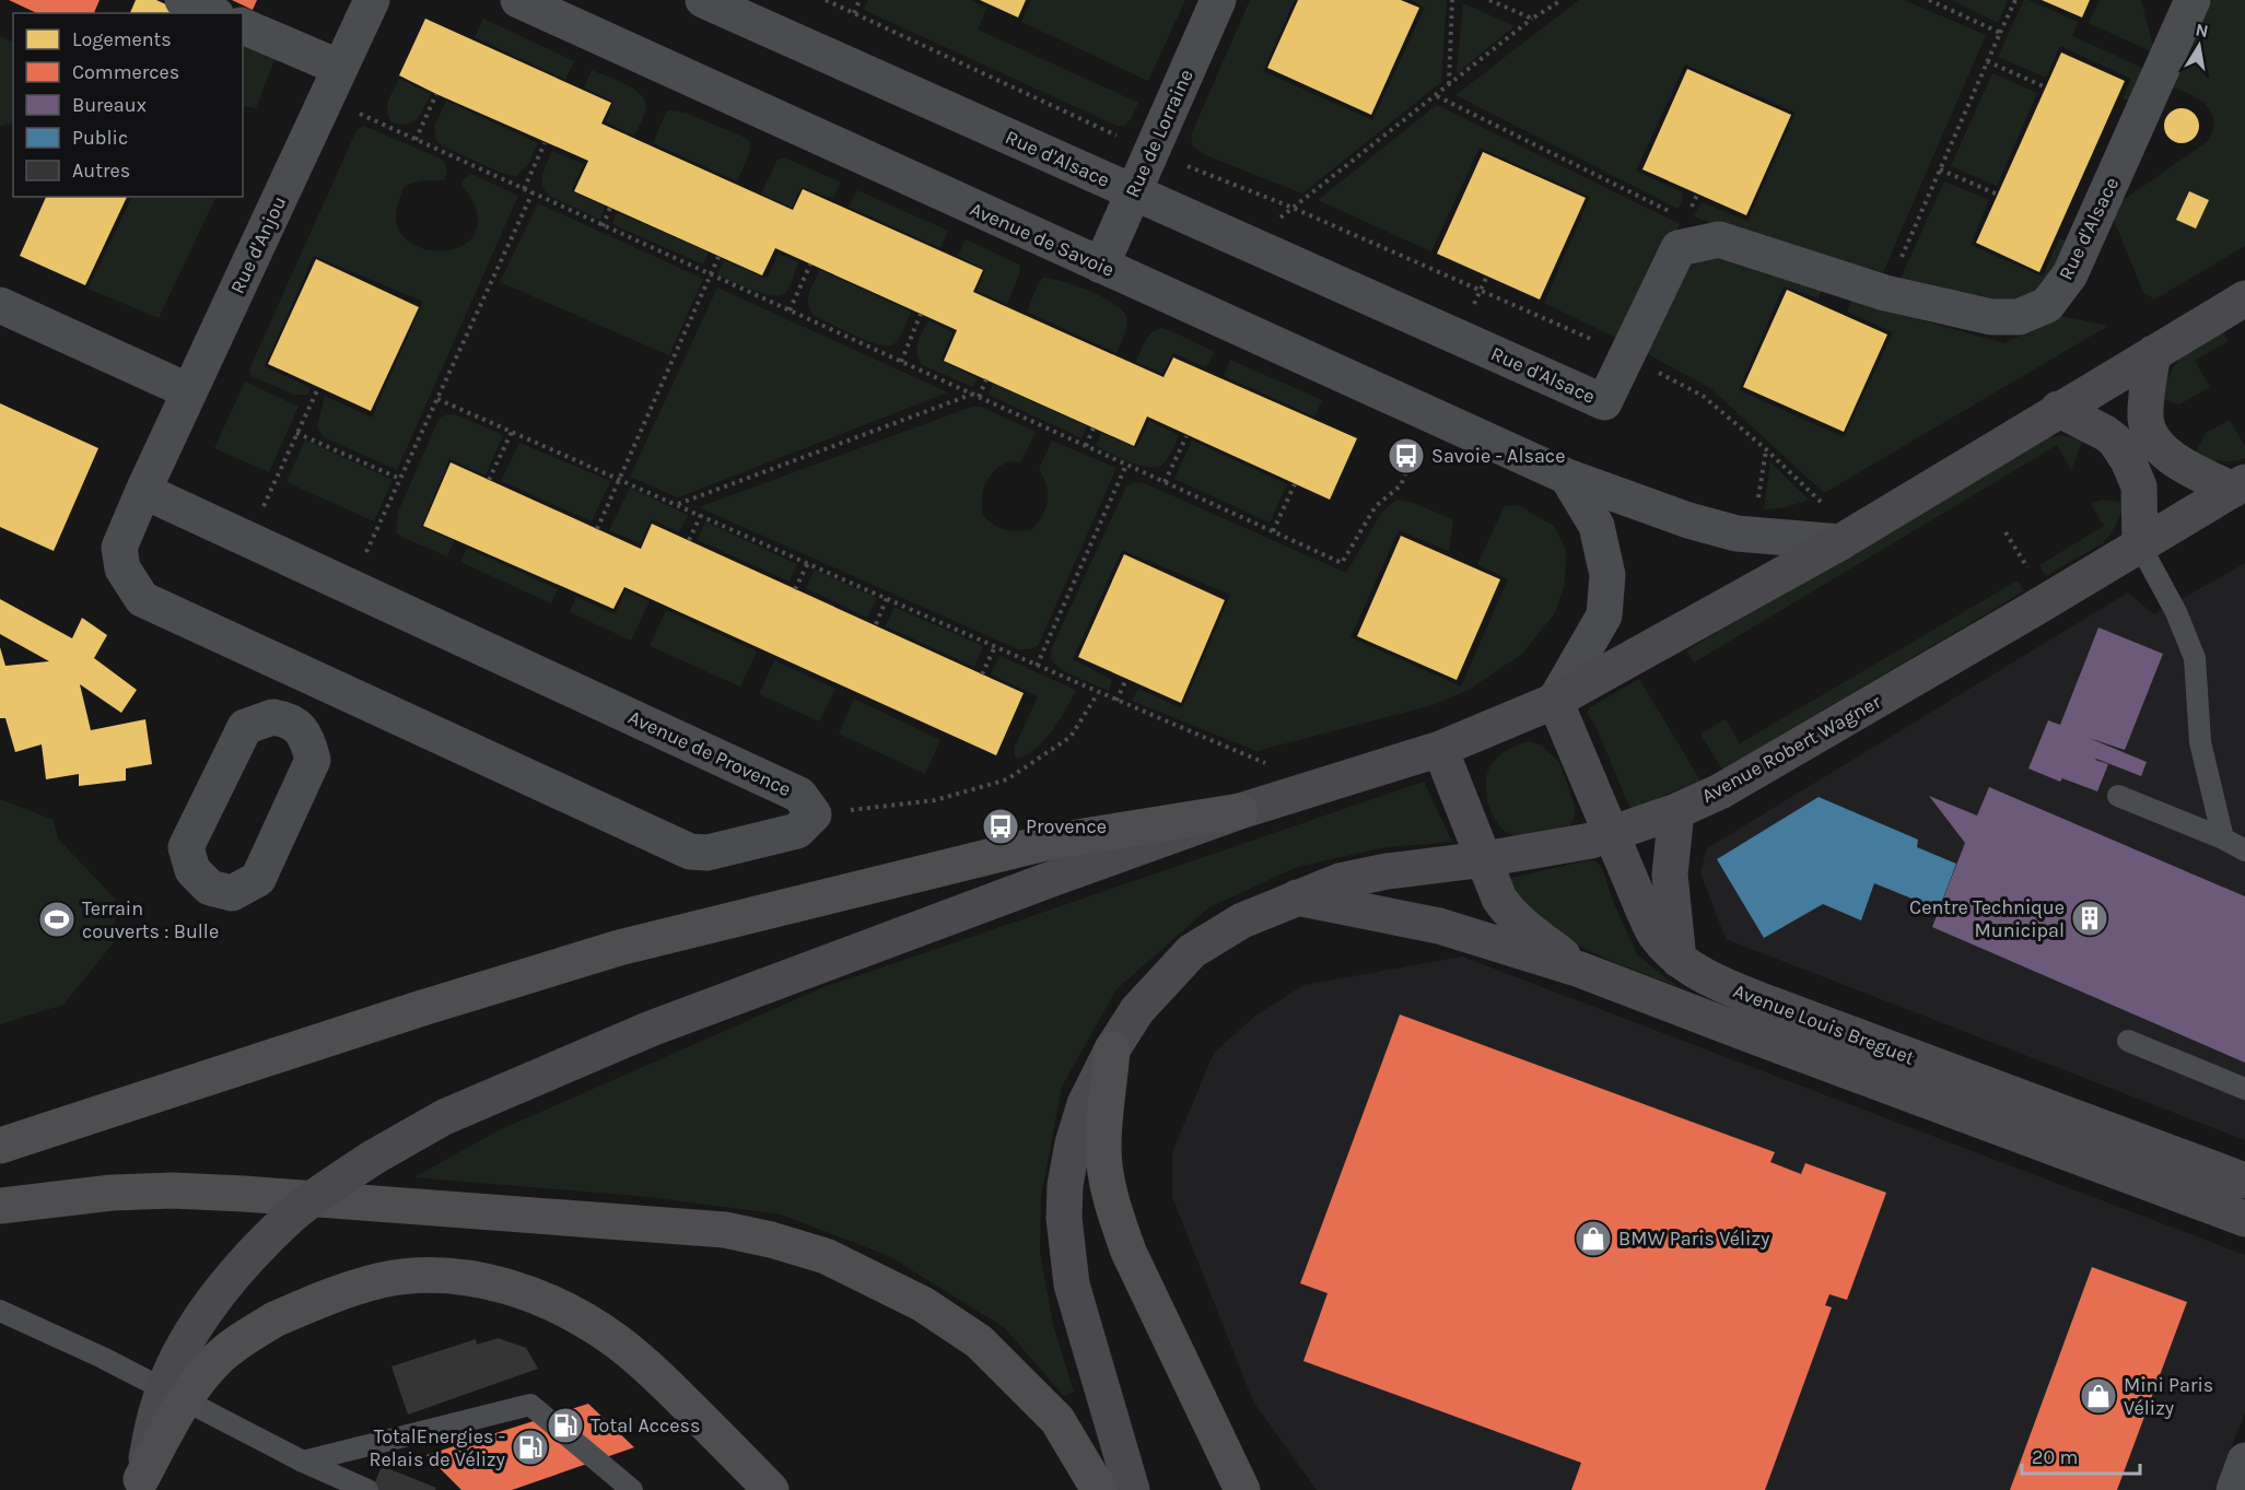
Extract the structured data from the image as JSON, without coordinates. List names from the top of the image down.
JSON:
{
  "streets": {
    "main road": ["Avenue Robert Wagner", "Avenue Louis Breguet"],
    "street": [
      "Rue de Lorraine",
      "Rue d'Alsace",
      "Avenue de Savoie",
      "Rue d'Anjou",
      "Avenue de Provence"
    ]
  },
  "crossings": [
    ["Rue de Lorraine", "Rue d'Alsace"],
    ["Rue de Lorraine", "Avenue de Savoie"],
    ["Rue d'Anjou", "Avenue de Provence"],
    ["Avenue Robert Wagner", "Avenue Louis Breguet"]
  ],
  "places": {
    "bus stop": ["Savoie - Alsace", "Provence"],
    "building": ["Centre Technique Municipal"],
    "sports": ["Terrain couverts : Bulle"],
    "shop": ["BMW Paris Vélizy", "Mini Paris Vélizy"],
    "fuel station": ["Total Access", "TotalEnergies - Relais de Vélizy"]
  },
  "legend": [
    "Logements",
    "Commerces",
    "Bureaux",
    "Public",
    "Autres"
  ],
  "scale_bar": "20 m",
  "north": "top"
}
